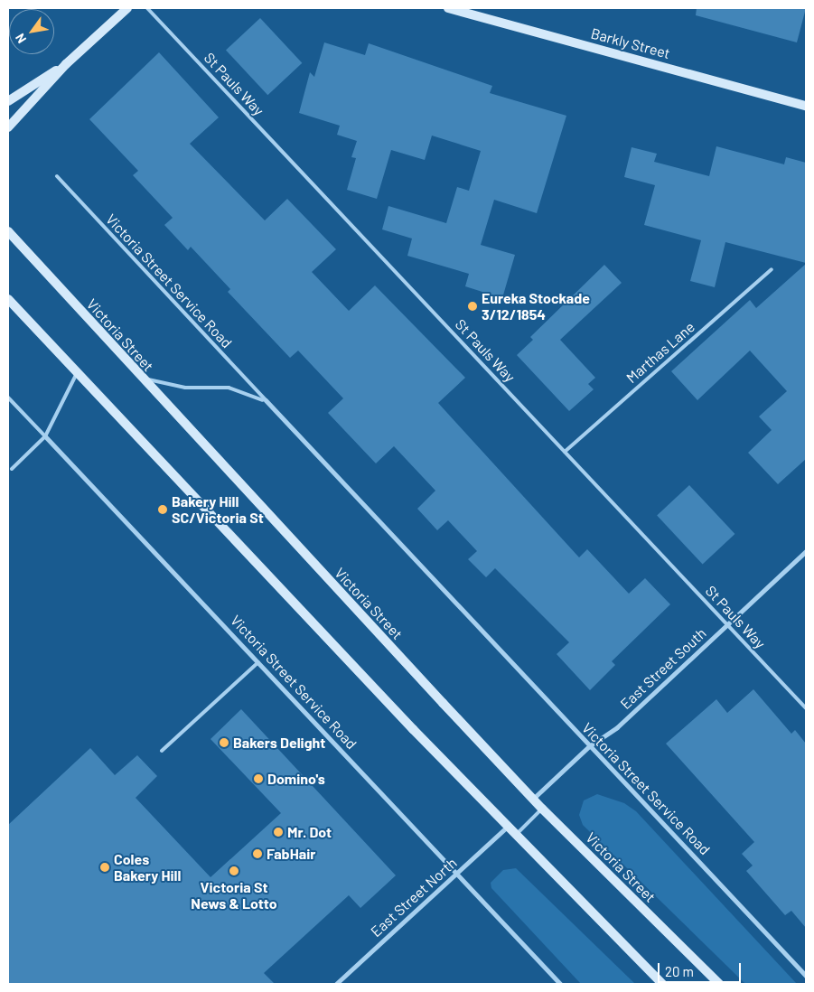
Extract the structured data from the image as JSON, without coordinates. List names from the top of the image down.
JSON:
{
  "streets": {
    "street": [
      "Barkly Street",
      "Victoria Street Service Road",
      "Victoria Street",
      "East Street South",
      "East Street North"
    ],
    "lane": ["St Pauls Way", "Marthas Lane"]
  },
  "crossings": [
    ["St Pauls Way", "Marthas Lane"],
    ["St Pauls Way", "East Street South"],
    ["Victoria Street Service Road", "Victoria Street"],
    ["Victoria Street Service Road", "East Street South"],
    ["Victoria Street Service Road", "East Street North"],
    ["Victoria Street", "East Street South"]
  ],
  "places": [
    "Eureka Stockade 3/12/1854",
    "Bakery Hill SC/Victoria St",
    "Bakers Delight",
    "Domino's",
    "Mr. Dot",
    "FabHair",
    "Coles Bakery Hill",
    "Victoria St News & Lotto"
  ],
  "scale_bar": "20 m",
  "north": "bottom left"
}
